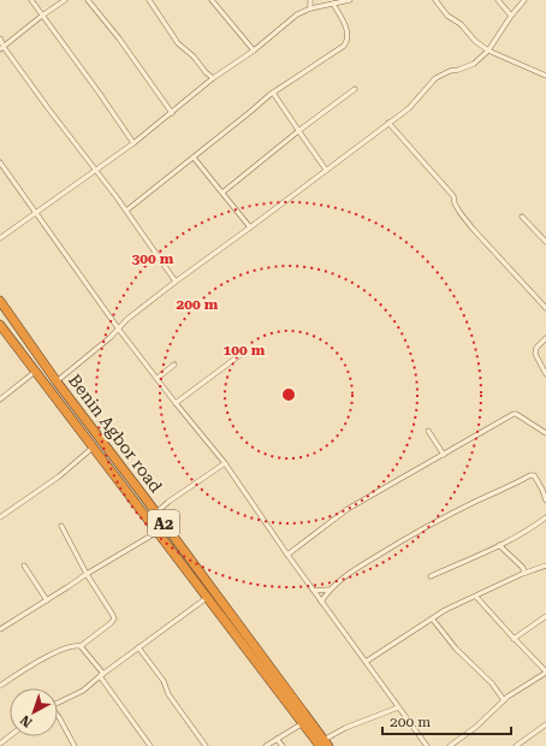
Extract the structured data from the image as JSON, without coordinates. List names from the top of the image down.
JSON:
{
  "streets": {
    "highway": ["Benin Agbor road", "A2"]
  },
  "scale_bar": "200 m",
  "north": "bottom left",
  "rings": ["300 m", "200 m", "100 m"]
}
